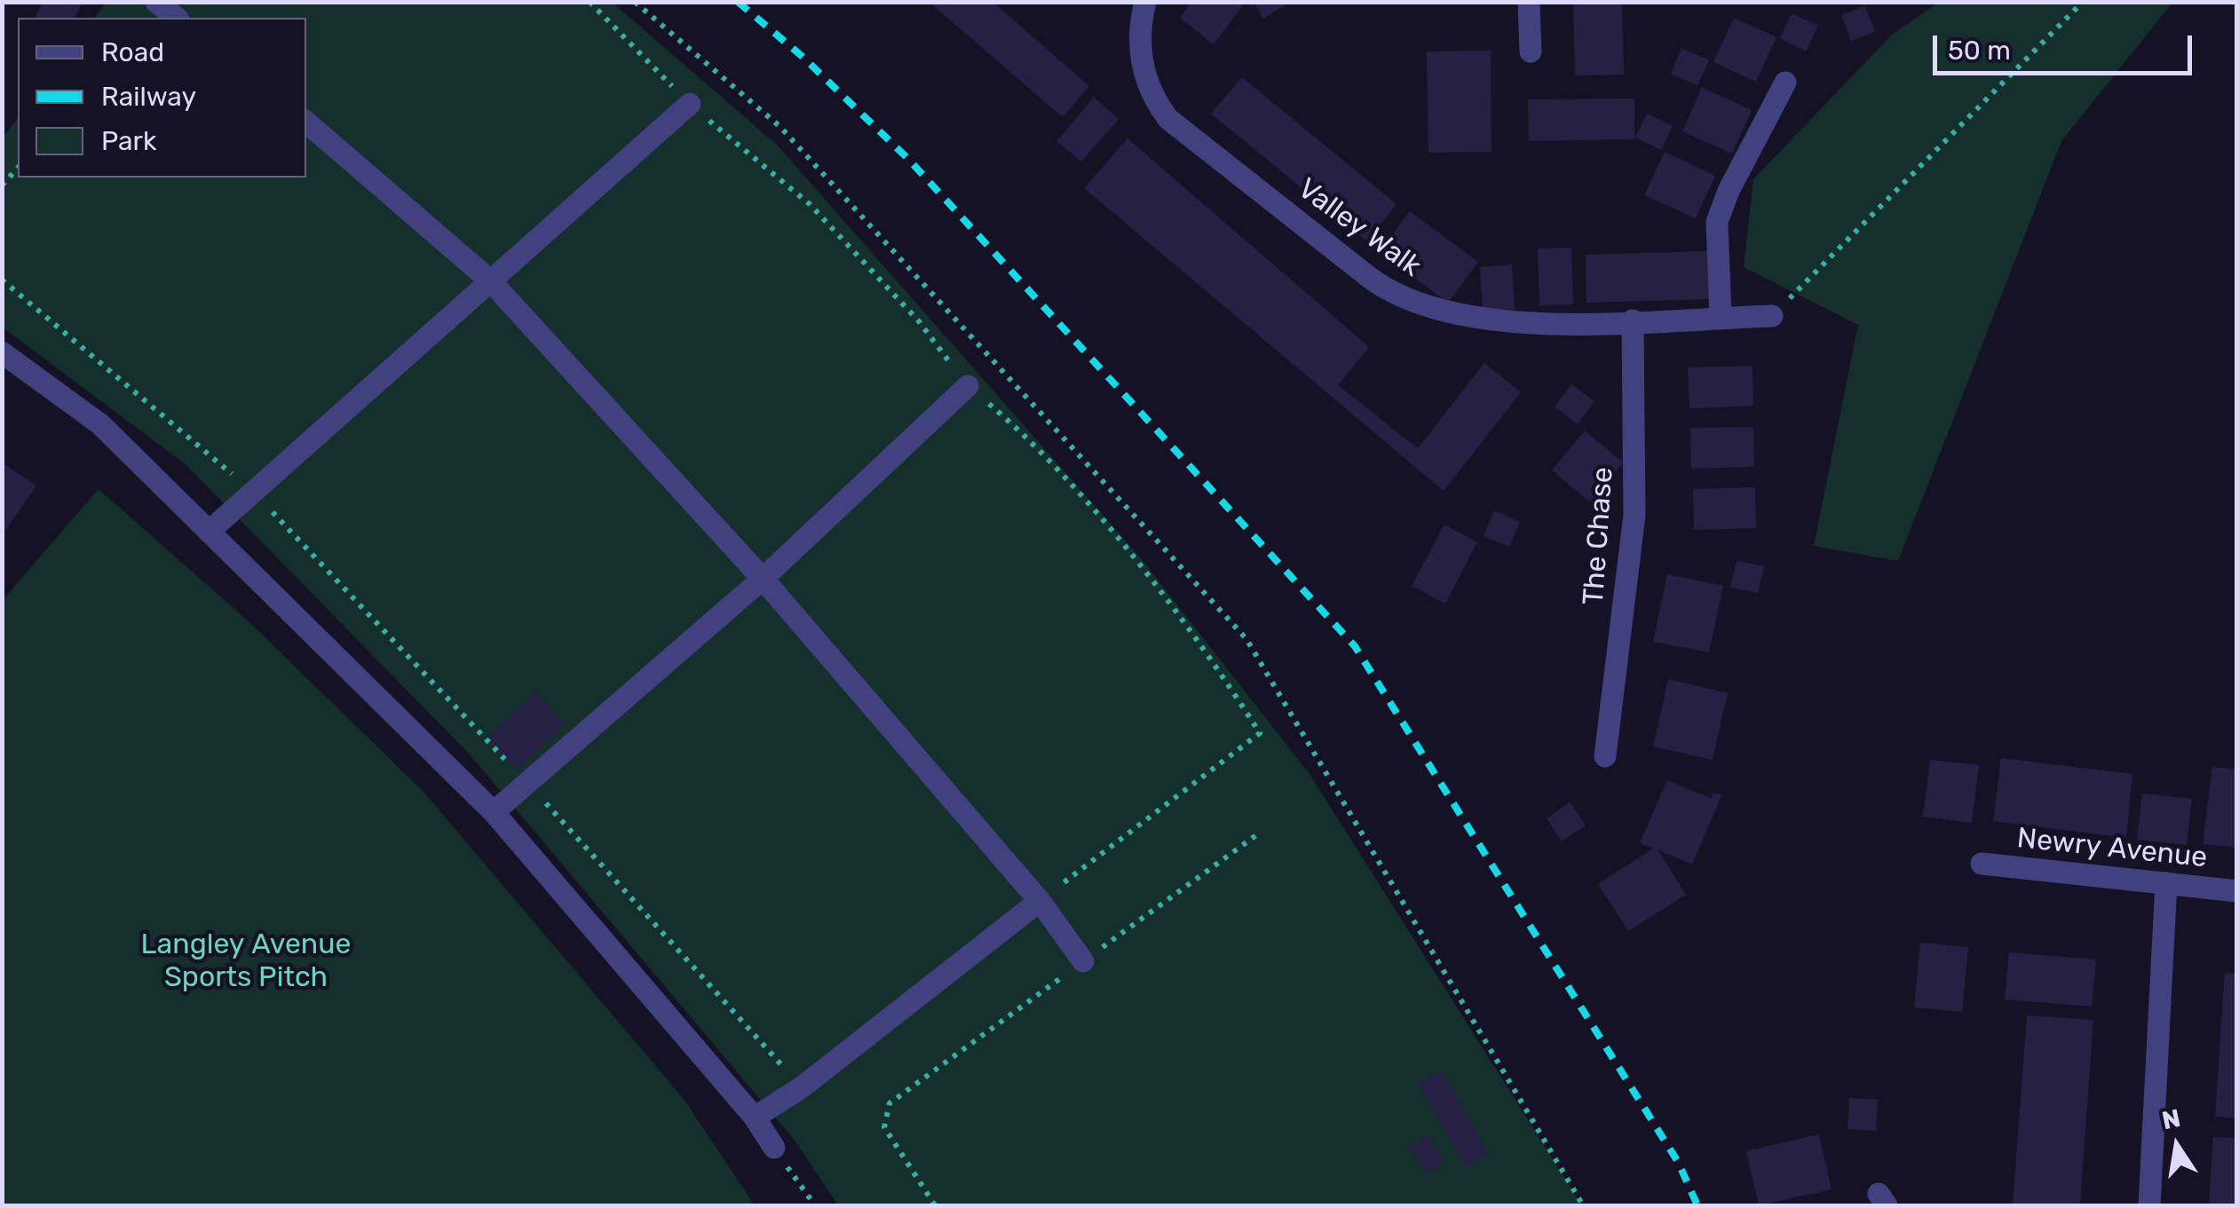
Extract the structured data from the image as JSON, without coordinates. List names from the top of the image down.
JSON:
{
  "streets": {
    "street": ["Valley Walk", "The Chase", "Newry Avenue"]
  },
  "crossings": [
    ["Valley Walk", "The Chase"]
  ],
  "parks": ["Langley Avenue Sports Pitch"],
  "legend": ["Road", "Railway", "Park"],
  "scale_bar": "50 m",
  "north": "top"
}
